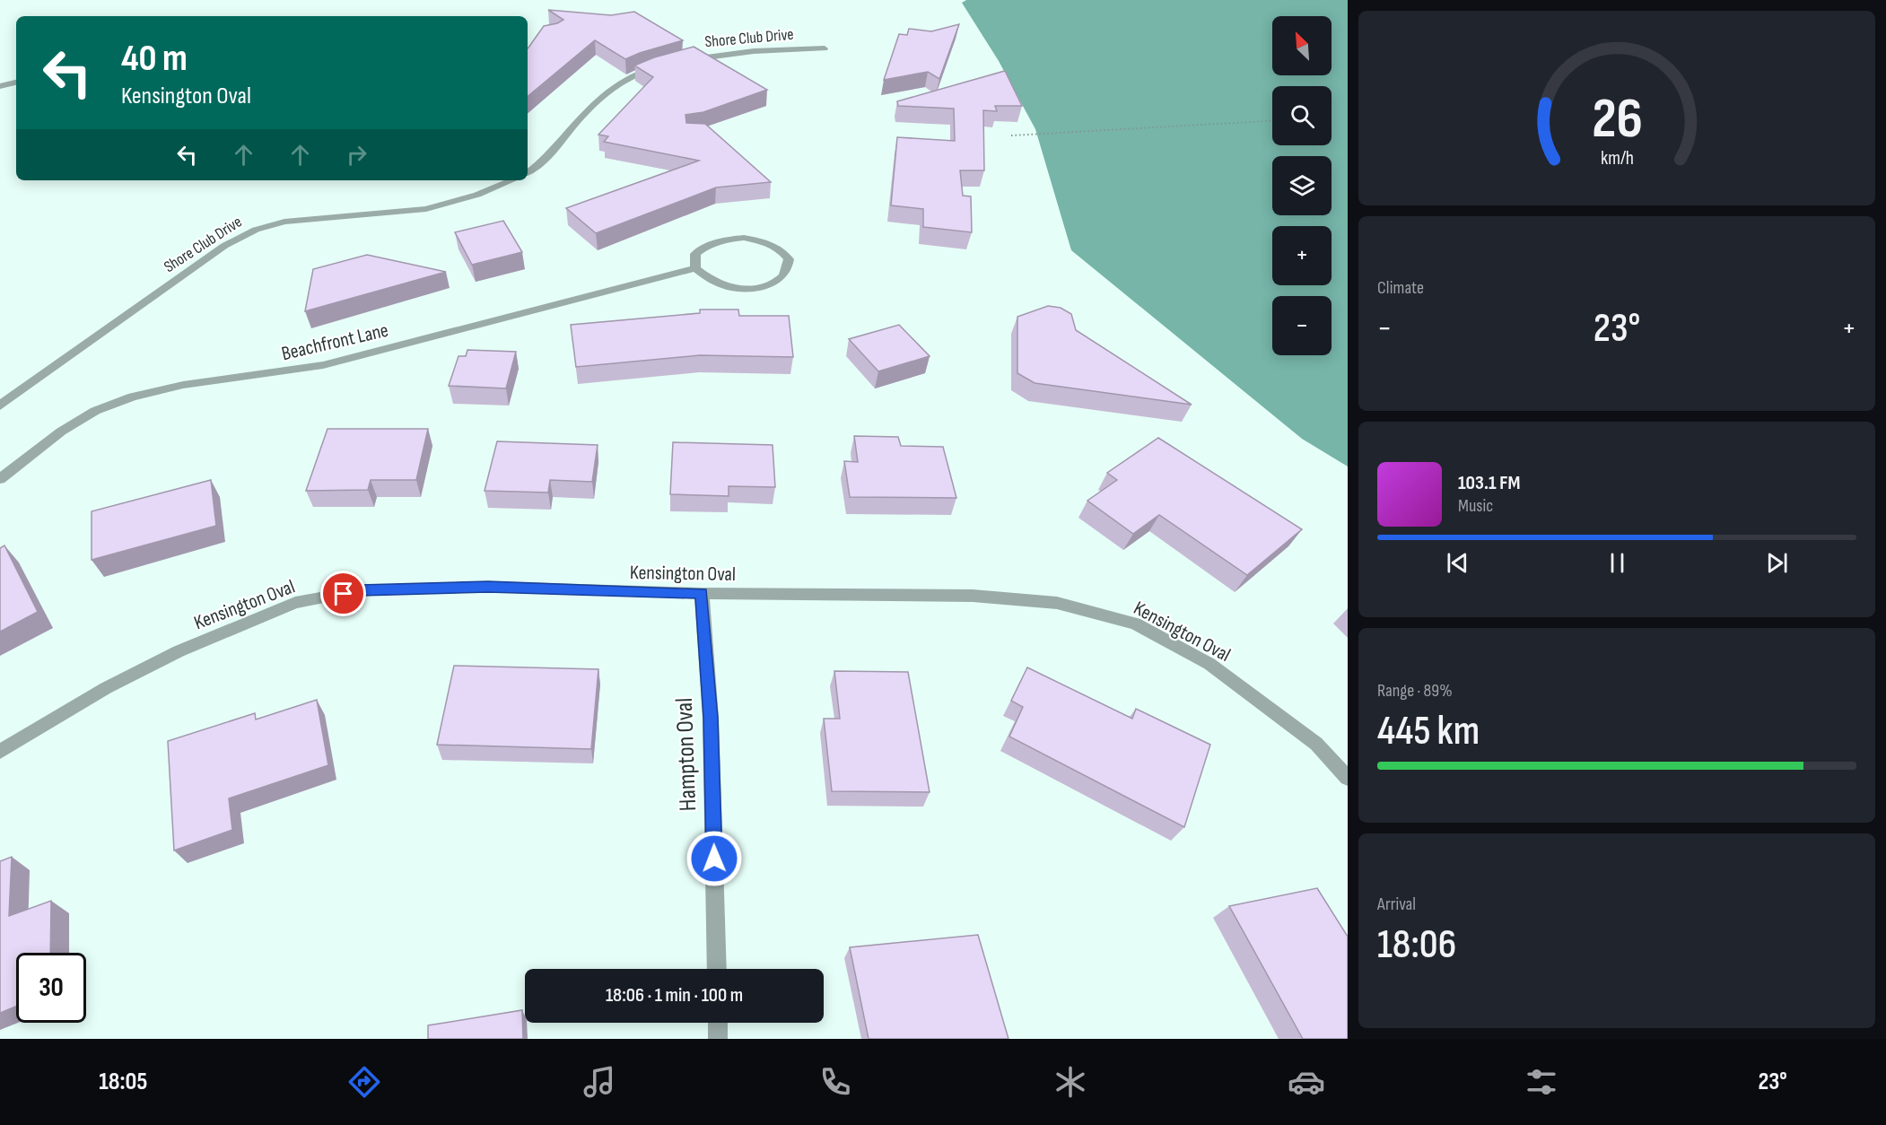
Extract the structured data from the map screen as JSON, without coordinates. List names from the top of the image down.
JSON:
{
  "streets": {
    "street": [
      "Shore Club Drive",
      "Beachfront Lane",
      "Kensington Oval",
      "Hampton Oval"
    ]
  },
  "crossings": [
    ["Kensington Oval", "Hampton Oval"]
  ],
  "north": "top left",
  "page": {
    "map_buttons": ["+", "−"],
    "turn": ["40 m", "Kensington Oval"],
    "tile": [
      "Climate",
      ["Range · 89%", "445 km"],
      ["Arrival", "18:06"]
    ],
    "heat": ["−", "23°", "+"],
    "song": ["103.1 FM", "Music"],
    "limit": "30",
    "trip": "18:06 · 1 min · 100 m",
    "tabs": ["18:05", "23°"],
    "gauge": ["26", "km/h"]
  }
}
